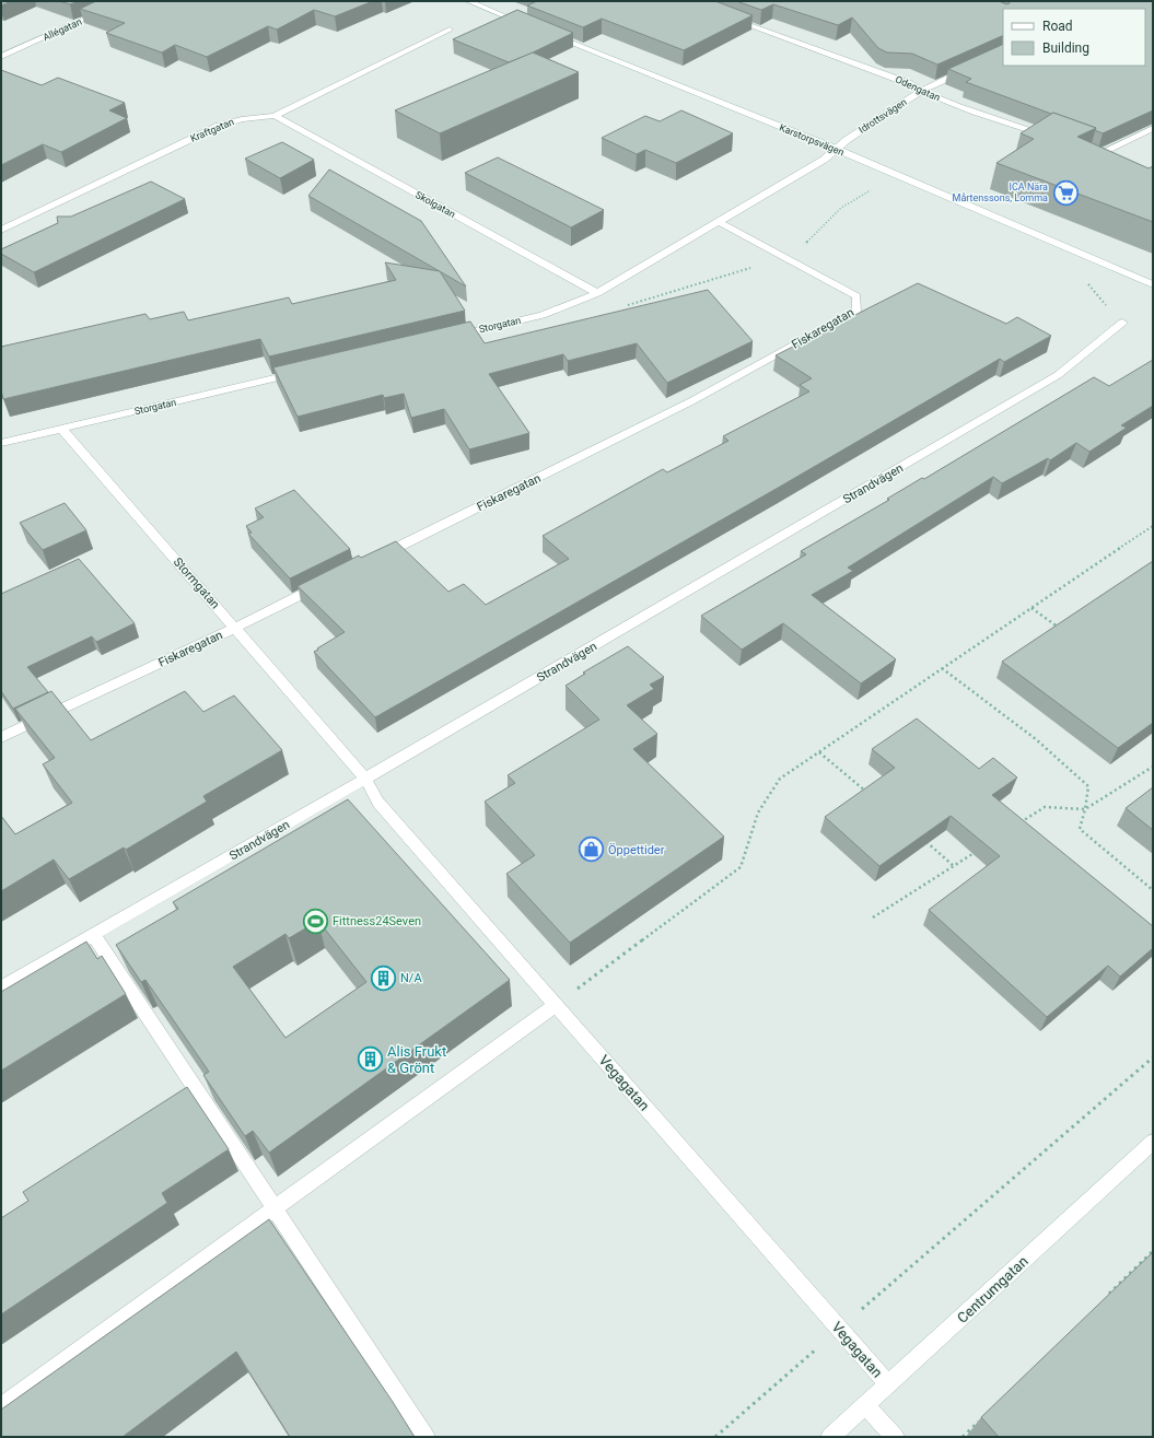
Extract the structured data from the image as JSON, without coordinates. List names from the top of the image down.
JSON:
{
  "streets": {
    "street": [
      "Allégatan",
      "Odengatan",
      "Idrottsvägen",
      "Kraftgatan",
      "Karstorpsvägen",
      "Skolgatan",
      "Storgatan",
      "Fiskaregatan",
      "Strandvägen",
      "Stormgatan",
      "Vegagatan",
      "Centrumgatan"
    ]
  },
  "crossings": [
    ["Odengatan", "Idrottsvägen"],
    ["Idrottsvägen", "Karstorpsvägen"],
    ["Idrottsvägen", "Storgatan"],
    ["Kraftgatan", "Skolgatan"],
    ["Karstorpsvägen", "Storgatan"],
    ["Skolgatan", "Storgatan"],
    ["Storgatan", "Fiskaregatan"],
    ["Storgatan", "Stormgatan"],
    ["Fiskaregatan", "Stormgatan"],
    ["Strandvägen", "Stormgatan"],
    ["Strandvägen", "Vegagatan"],
    ["Stormgatan", "Vegagatan"],
    ["Vegagatan", "Centrumgatan"]
  ],
  "places": {
    "supermarket": ["ICA Nära Mårtenssons, Lomma"],
    "shop": ["Öppettider"],
    "sports": ["Fittness24Seven"],
    "building": ["N/A", "Alis Frukt & Grönt"]
  },
  "legend": ["Road", "Building"]
}
